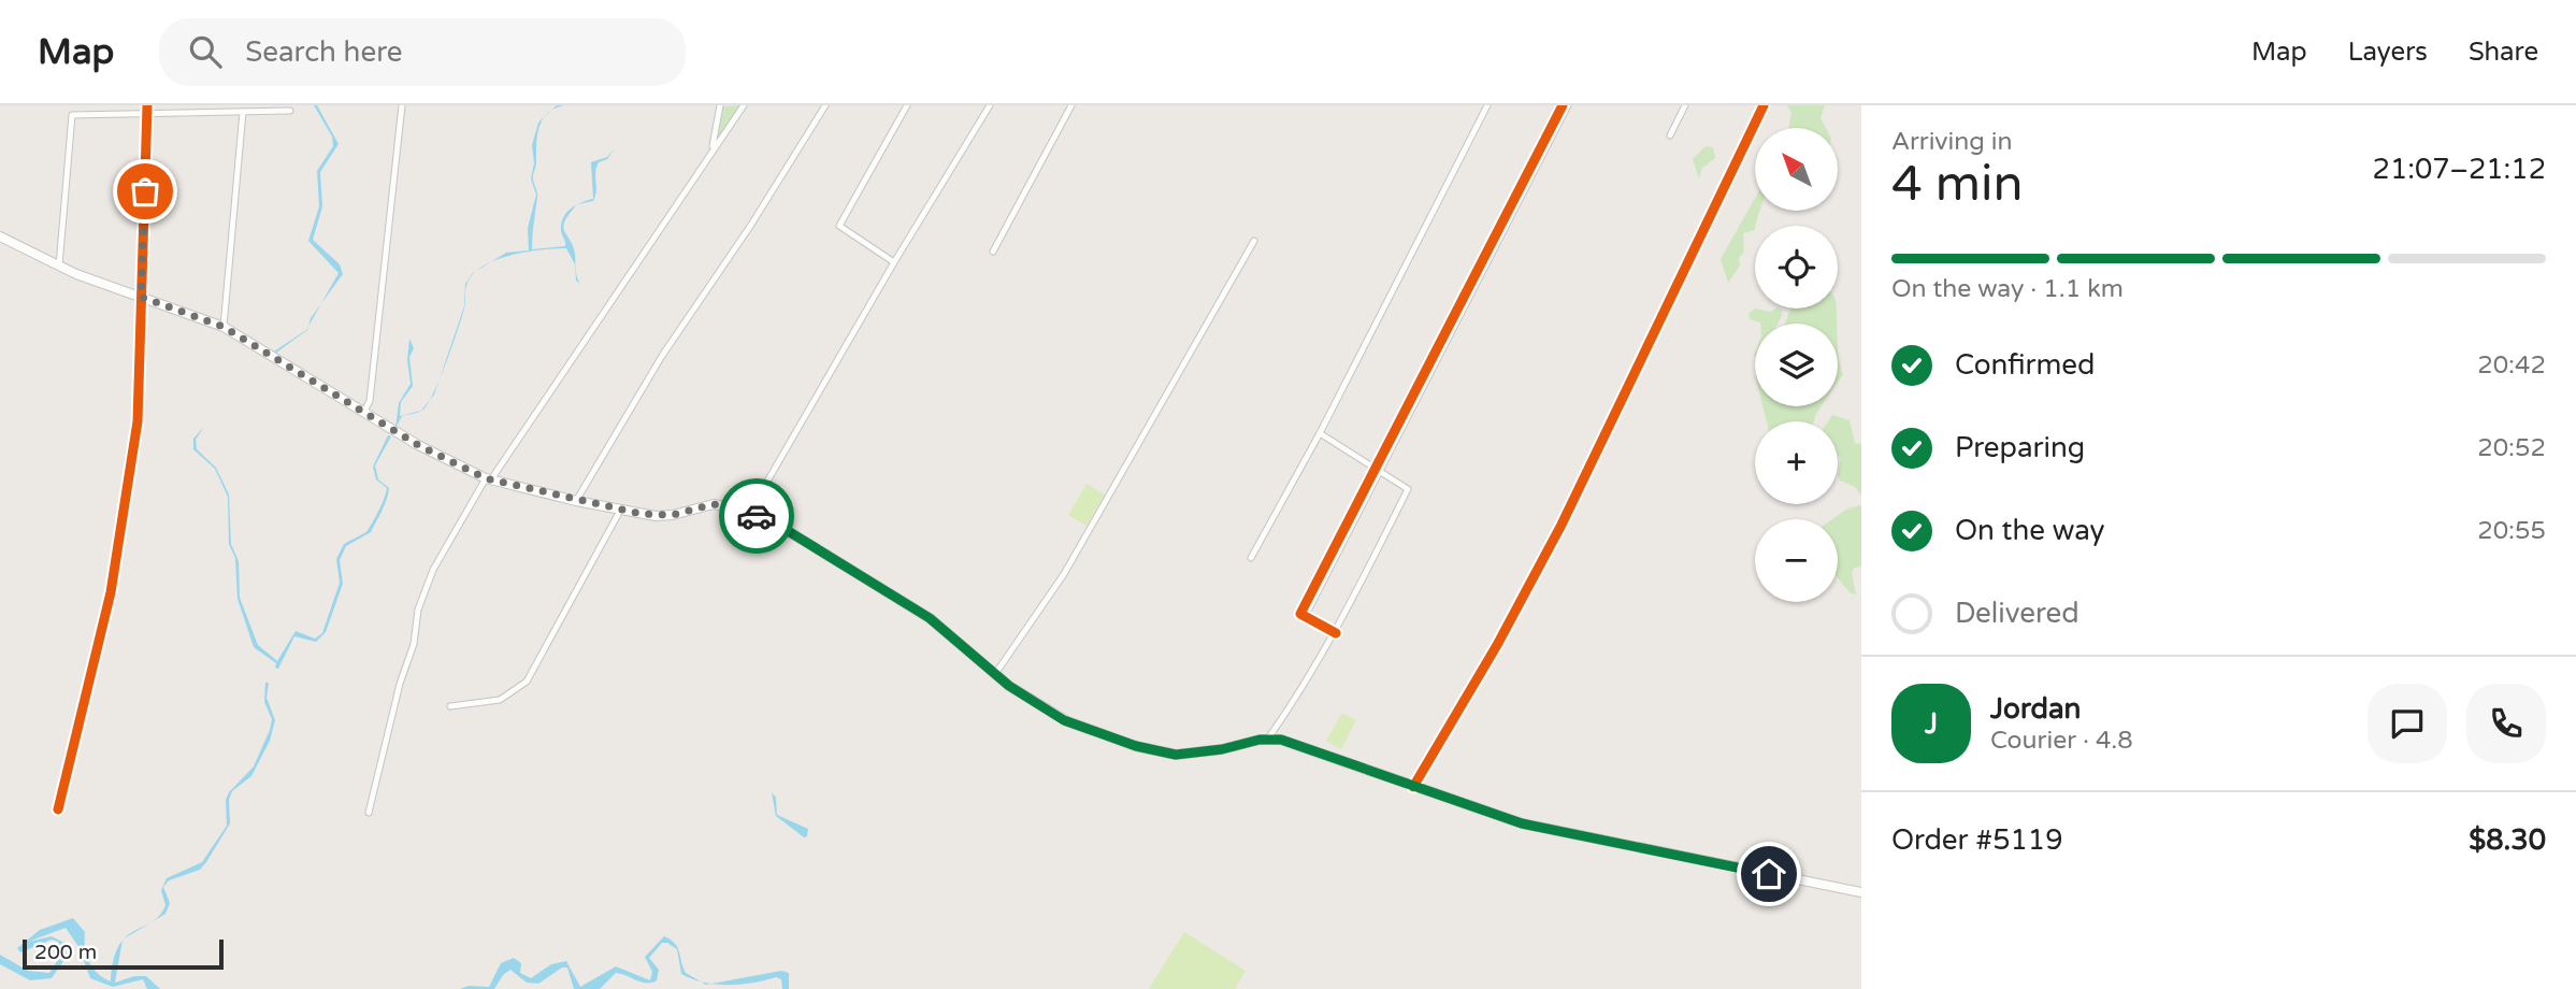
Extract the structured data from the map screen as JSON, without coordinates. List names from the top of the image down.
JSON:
{
  "scale_bar": "200 m",
  "north": "top left",
  "page": {
    "header": "Map",
    "search": "Search here",
    "nav": ["Map", "Layers", "Share"],
    "heading": ["4 min", "Arriving in", "21:07–21:12"],
    "panel": [
      "Jordan",
      "Courier · 4.8",
      "Order #5119",
      "$8.30"
    ],
    "map_buttons": ["+", "−"],
    "bar": "On the way · 1.1 km",
    "list": [
      ["Confirmed", "20:42"],
      ["Preparing", "20:52"],
      ["On the way", "20:55"],
      "Delivered"
    ],
    "round": "J",
    "scale": "200 m"
  }
}
